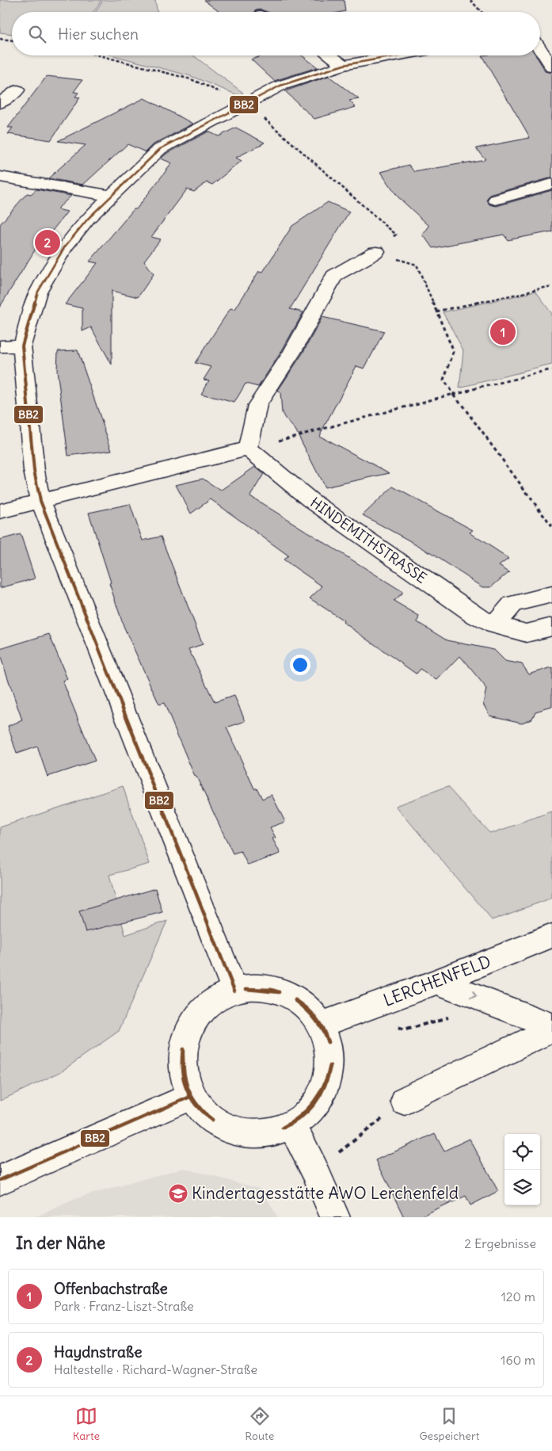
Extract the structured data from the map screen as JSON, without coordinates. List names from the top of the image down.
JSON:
{
  "streets": {
    "street": ["HINDEMITHSTRASSE", "LERCHENFELD"]
  },
  "places": {
    "school or university": ["Kindertagesstätte AWO Lerchenfeld"]
  },
  "lines": ["transit line BB2"],
  "page": {
    "search": "Hier suchen",
    "pins": ["2", "1"],
    "heading": ["In der Nähe", "2 Ergebnisse"],
    "list": [
      {
        "mark": "1",
        "name": "Offenbachstraße",
        "note": "Park · Franz-Liszt-Straße",
        "value": "120 m"
      },
      {
        "mark": "2",
        "name": "Haydnstraße",
        "note": "Haltestelle · Richard-Wagner-Straße",
        "value": "160 m"
      }
    ],
    "nav": ["Karte", "Route", "Gespeichert"]
  }
}
